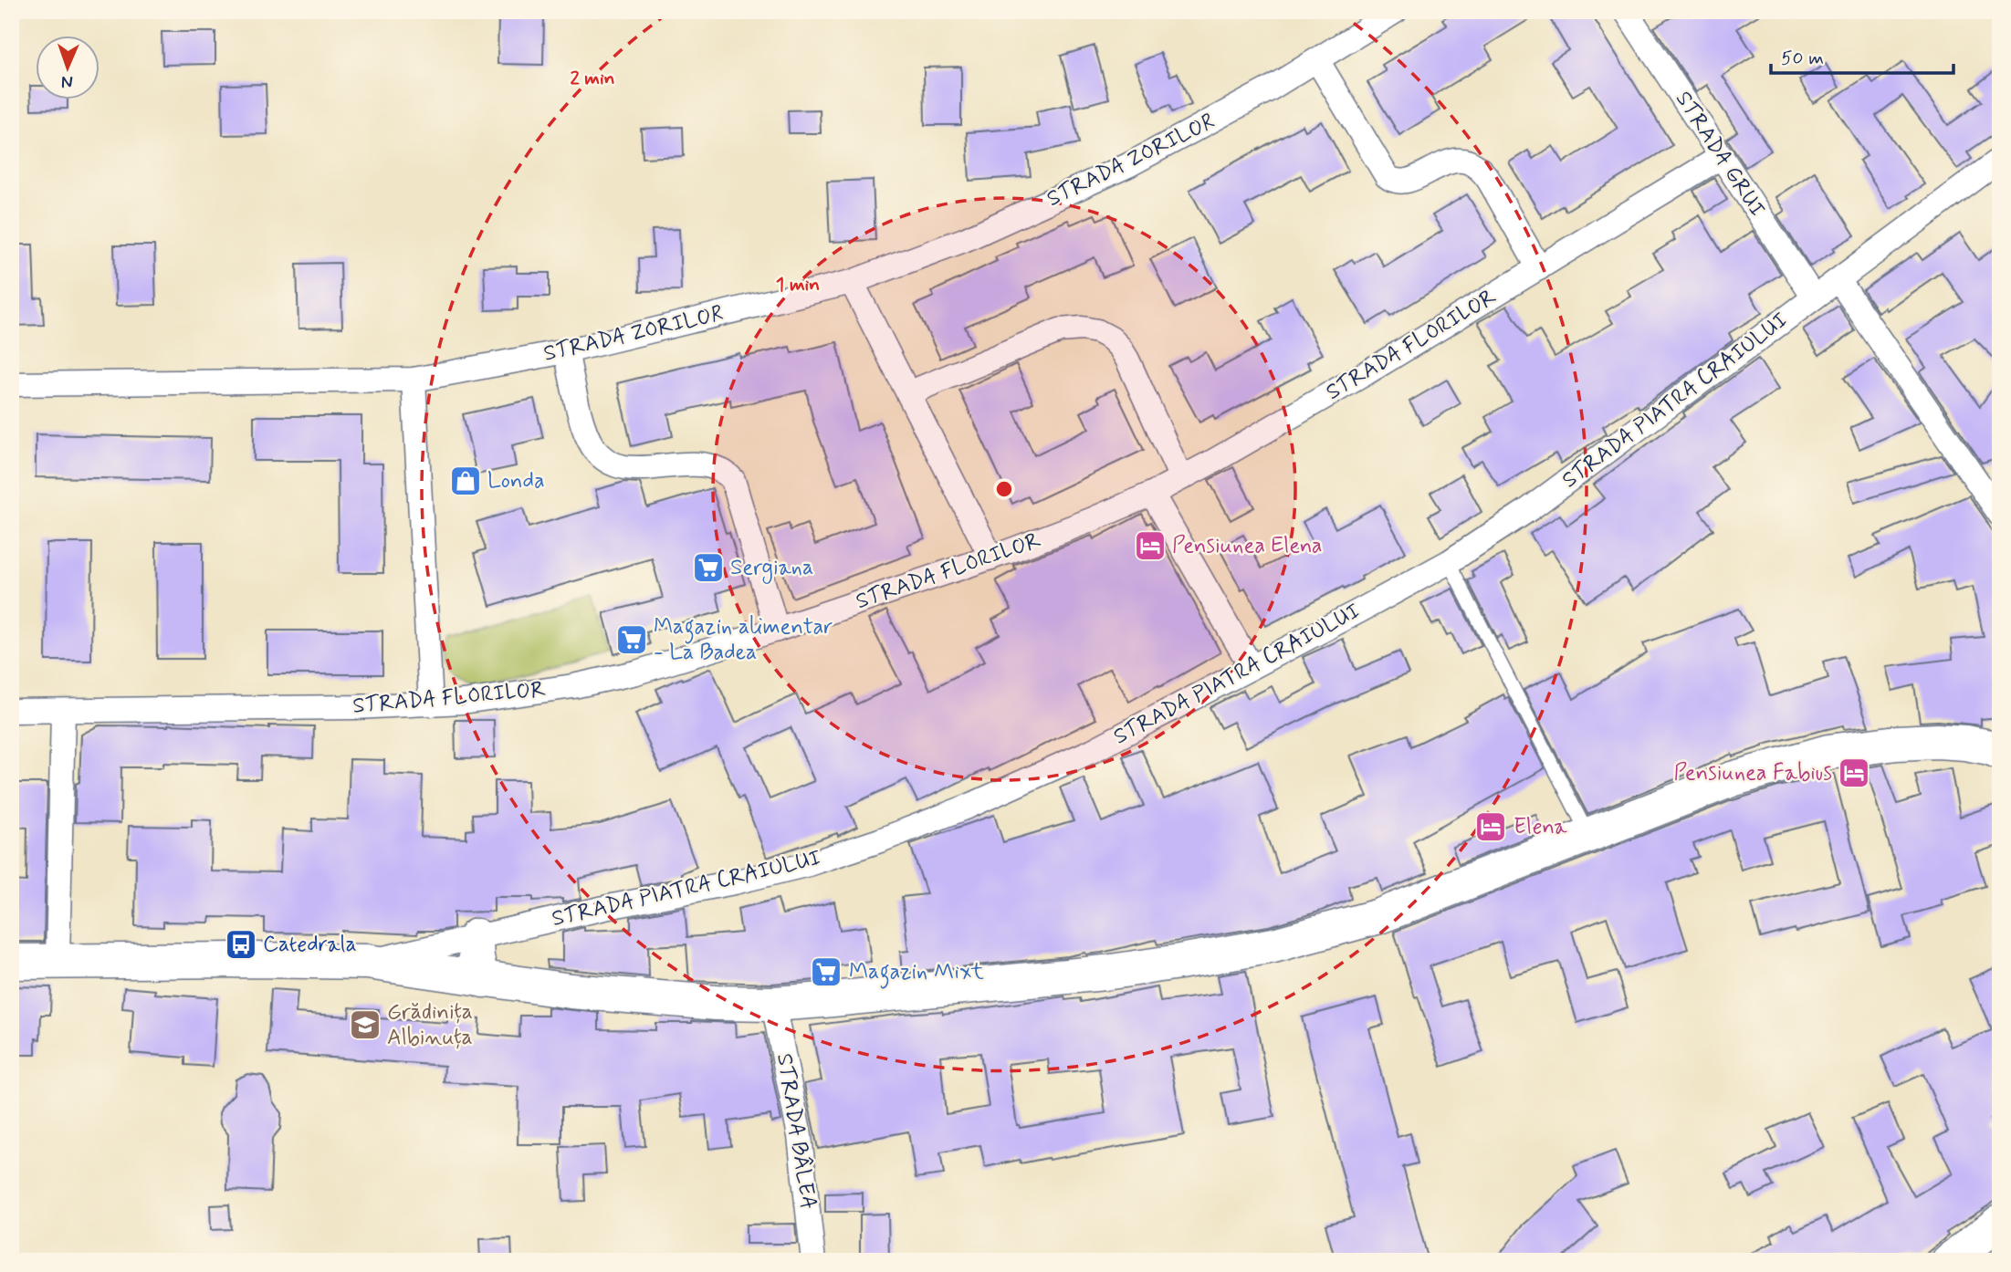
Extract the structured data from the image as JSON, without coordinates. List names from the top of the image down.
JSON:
{
  "streets": {
    "street": [
      "STRADA GRUI",
      "STRADA ZORILOR",
      "STRADA FLORILOR",
      "STRADA PIATRA CRAIULUI",
      "STRADA BÂLEA"
    ]
  },
  "crossings": [
    ["STRADA GRUI", "STRADA FLORILOR"],
    ["STRADA GRUI", "STRADA PIATRA CRAIULUI"]
  ],
  "places": {
    "shop": ["Londa"],
    "hotel": ["Pensiunea Elena", "Pensiunea Fabius", "Elena"],
    "supermarket": ["Sergiana", "Magazin alimentar - La Badea", "Magazin Mixt"],
    "bus stop": ["Catedrala"],
    "school or university": ["Grădinița Albinuța"]
  },
  "scale_bar": "50 m",
  "north": "bottom",
  "rings": ["2 min", "1 min"]
}
